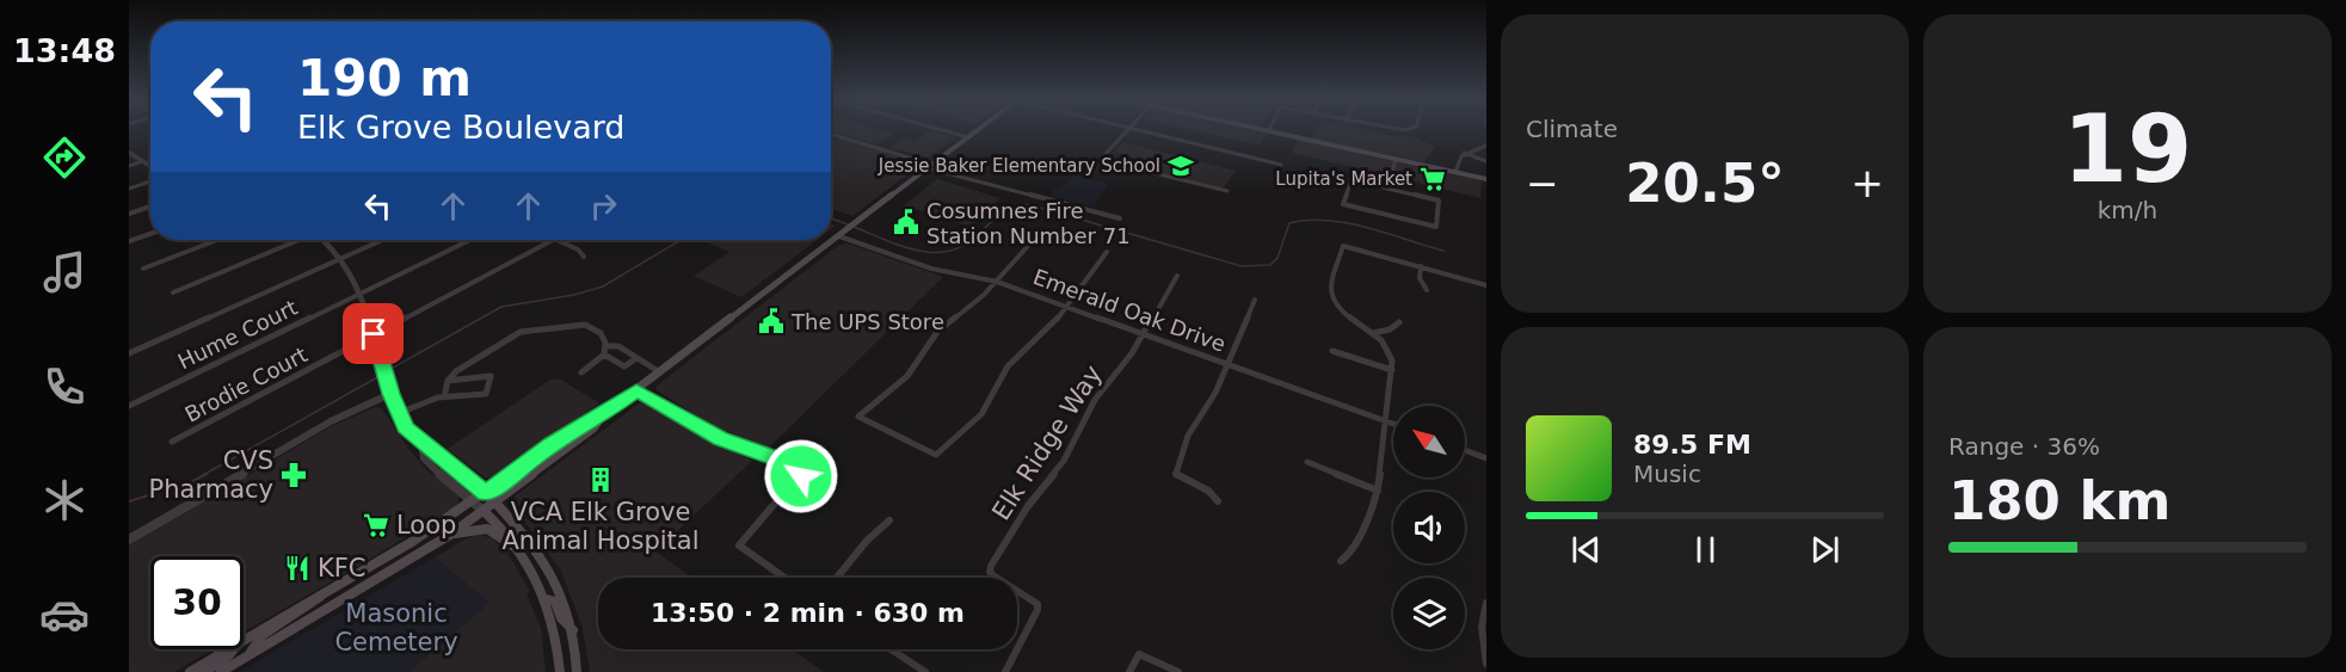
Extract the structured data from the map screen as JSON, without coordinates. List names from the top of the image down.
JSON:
{
  "streets": {
    "street": [
      "Emerald Oak Drive",
      "Hume Court",
      "Brodie Court",
      "Elk Ridge Way"
    ]
  },
  "crossings": [
    ["Emerald Oak Drive", "Elk Ridge Way"]
  ],
  "parks": ["Masonic Cemetery"],
  "places": {
    "school or university": ["Jessie Baker Elementary School"],
    "supermarket": ["Lupita's Market", "Loop"],
    "public building": ["Cosumnes Fire Station Number 71", "The UPS Store"],
    "pharmacy": ["CVS Pharmacy"],
    "building": ["VCA Elk Grove Animal Hospital"],
    "restaurant": ["KFC"]
  },
  "north": "top left",
  "page": {
    "tabs": "13:48",
    "tile": [
      "Climate",
      ["19", "km/h"],
      ["Range · 36%", "180 km"]
    ],
    "turn": ["190 m", "Elk Grove Boulevard"],
    "heat": ["−", "20.5°", "+"],
    "song": ["89.5 FM", "Music"],
    "limit": "30",
    "trip": "13:50 · 2 min · 630 m"
  }
}
